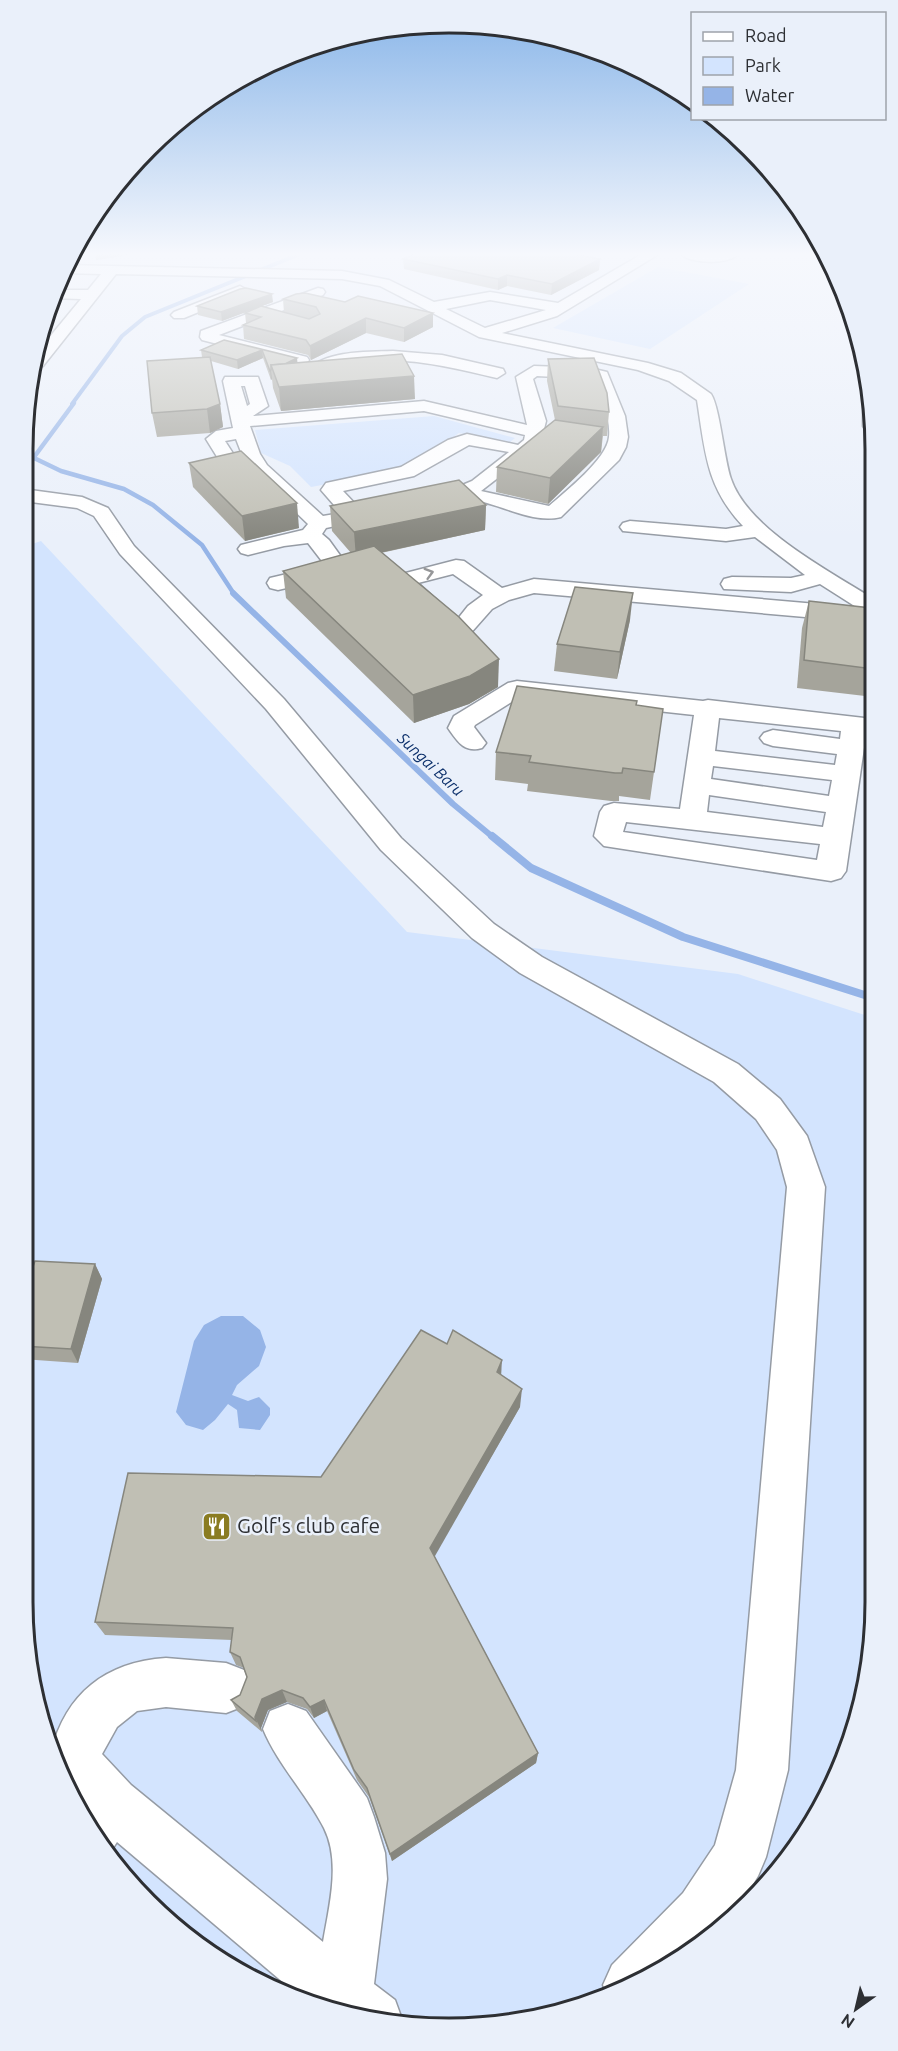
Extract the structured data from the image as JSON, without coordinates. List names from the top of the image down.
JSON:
{
  "water": ["Sungai Baru"],
  "places": {
    "restaurant": ["Golf's club cafe"]
  },
  "legend": ["Road", "Park", "Water"],
  "north": "bottom left"
}
